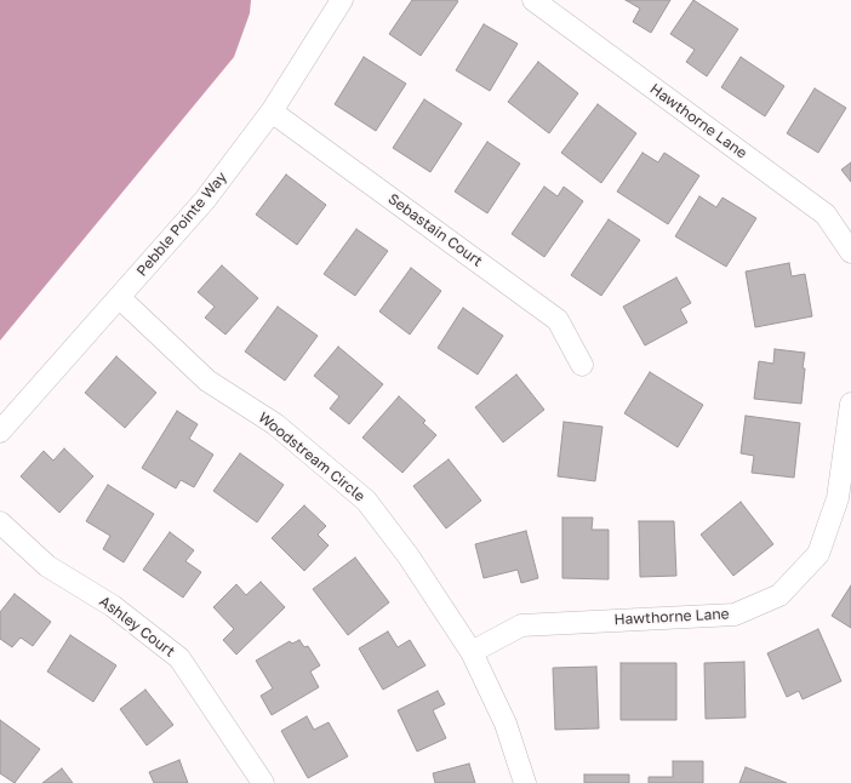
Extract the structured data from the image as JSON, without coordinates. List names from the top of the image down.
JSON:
{
  "streets": {
    "street": [
      "Hawthorne Lane",
      "Pebble Pointe Way",
      "Sebastain Court",
      "Woodstream Circle",
      "Ashley Court"
    ]
  },
  "crossings": [
    ["Hawthorne Lane", "Woodstream Circle"],
    ["Pebble Pointe Way", "Sebastain Court"],
    ["Pebble Pointe Way", "Woodstream Circle"]
  ]
}
